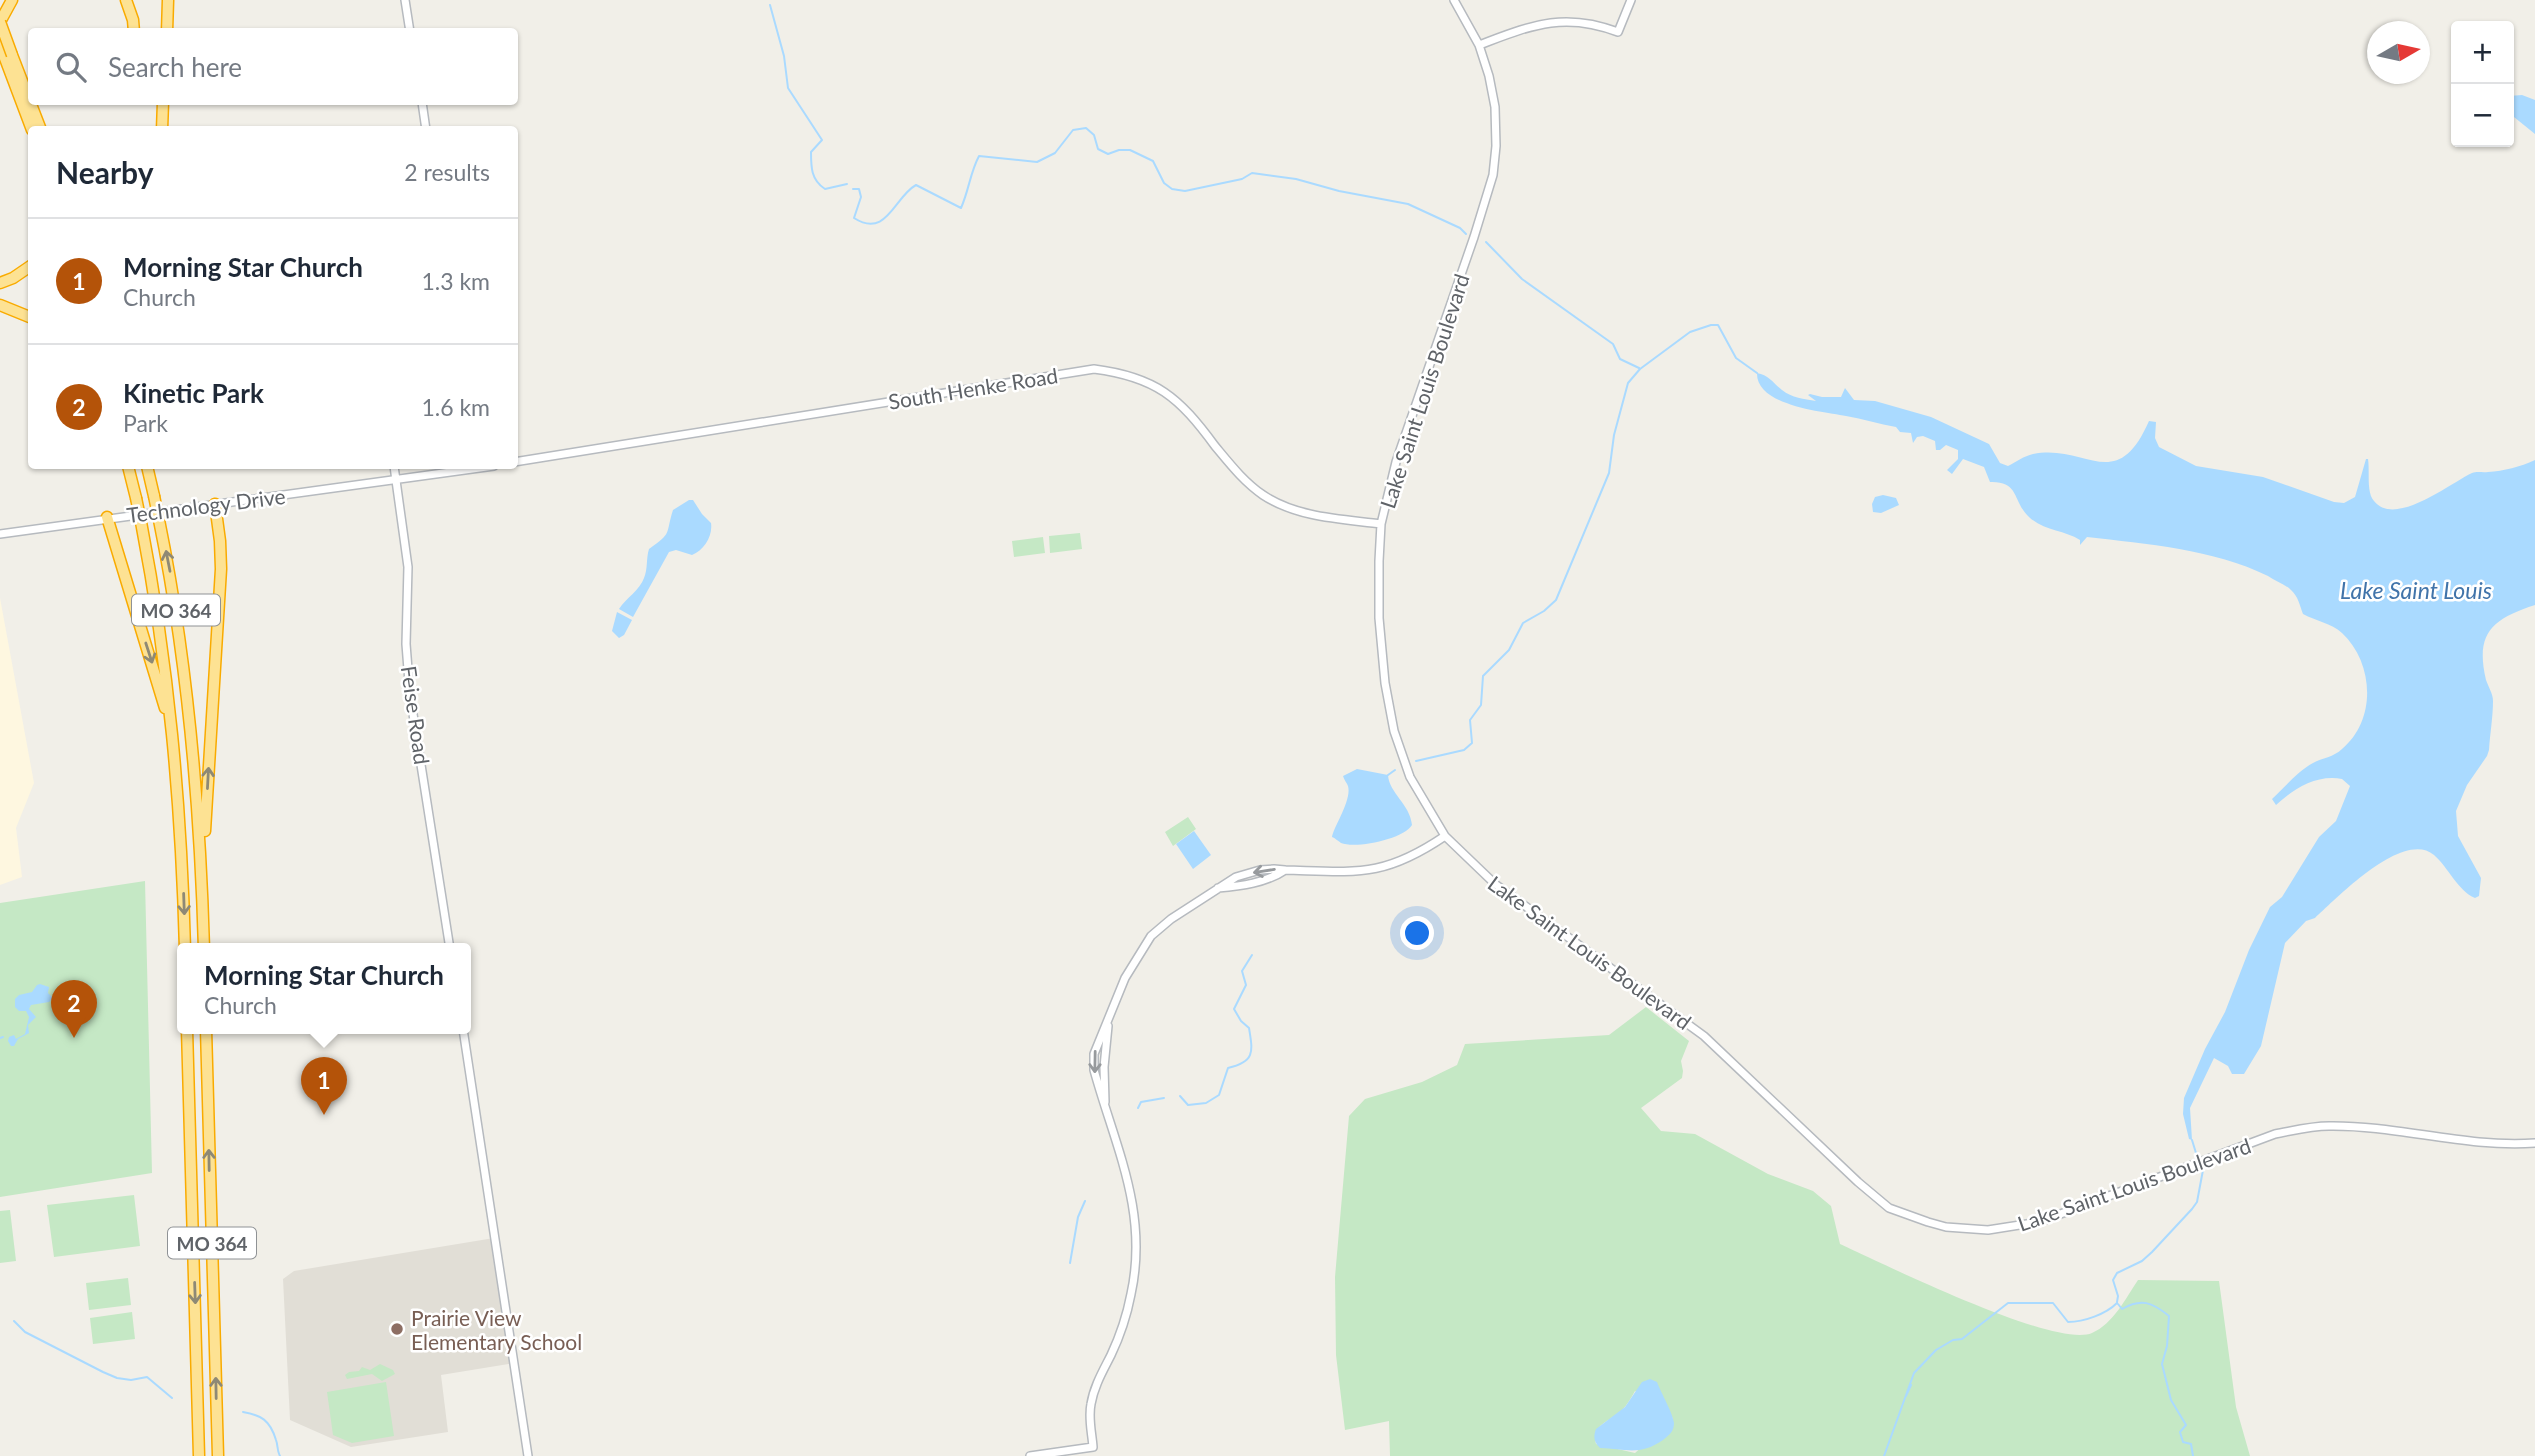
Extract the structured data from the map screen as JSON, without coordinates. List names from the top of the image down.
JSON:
{
  "streets": {
    "highway": ["MO 364"],
    "street": [
      "South Henke Road",
      "Lake Saint Louis Boulevard",
      "Technology Drive",
      "Feise Road"
    ]
  },
  "crossings": [
    ["South Henke Road", "Lake Saint Louis Boulevard"],
    ["Technology Drive", "Feise Road"]
  ],
  "water": ["Lake Saint Louis"],
  "places": ["Prairie View Elementary School"],
  "north": "right",
  "page": {
    "map_buttons": ["+", "−"],
    "search": "Search here",
    "heading": ["Nearby", "2 results"],
    "list": [
      {
        "mark": "1",
        "name": "Morning Star Church",
        "note": "Church",
        "value": "1.3 km"
      },
      {
        "mark": "2",
        "name": "Kinetic Park",
        "note": "Park",
        "value": "1.6 km"
      }
    ],
    "popup": ["Morning Star Church", "Church"],
    "pins": ["2", "1"]
  }
}
